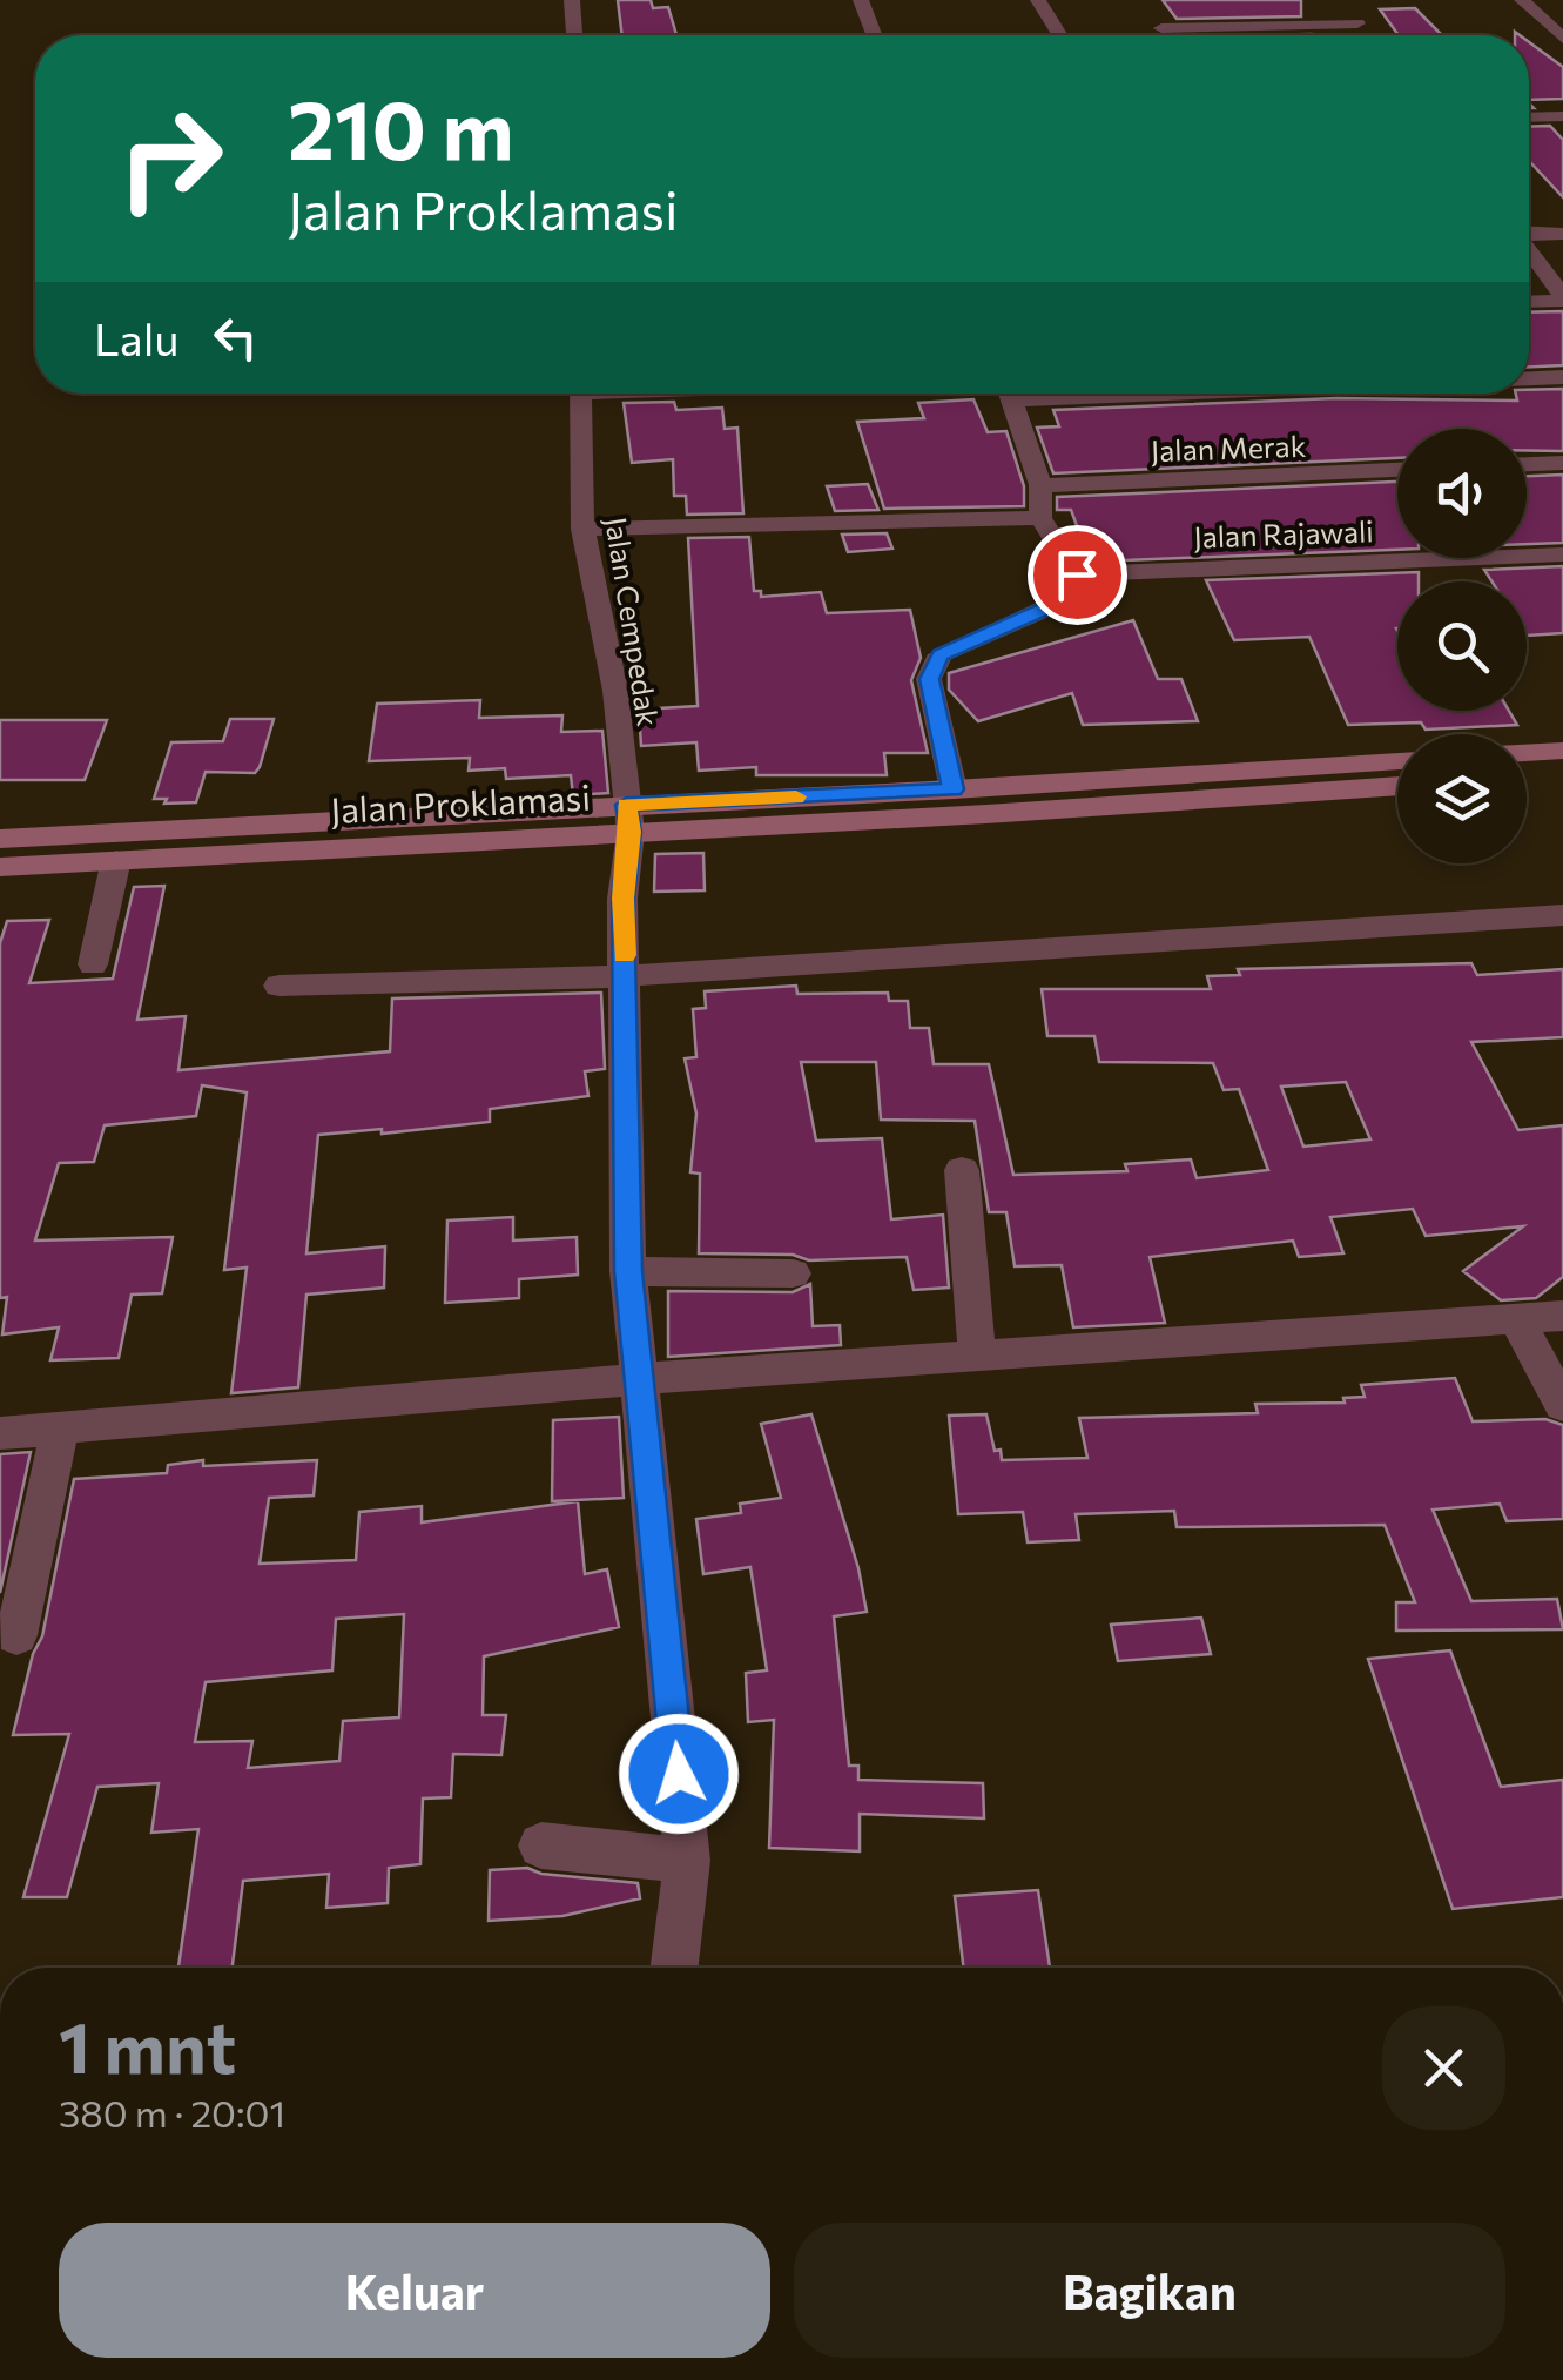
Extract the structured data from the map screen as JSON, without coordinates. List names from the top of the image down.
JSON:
{
  "streets": {
    "street": [
      "Jalan Merak",
      "Jalan Rajawali",
      "Jalan Cempedak",
      "Jalan Proklamasi"
    ]
  },
  "crossings": [
    ["Jalan Cempedak", "Jalan Proklamasi"]
  ],
  "page": {
    "turn": ["210 m", "Jalan Proklamasi"],
    "then": "Lalu",
    "heading": ["1 mnt", "380 m · 20:01"],
    "buttons": ["Keluar", "Bagikan"]
  }
}
